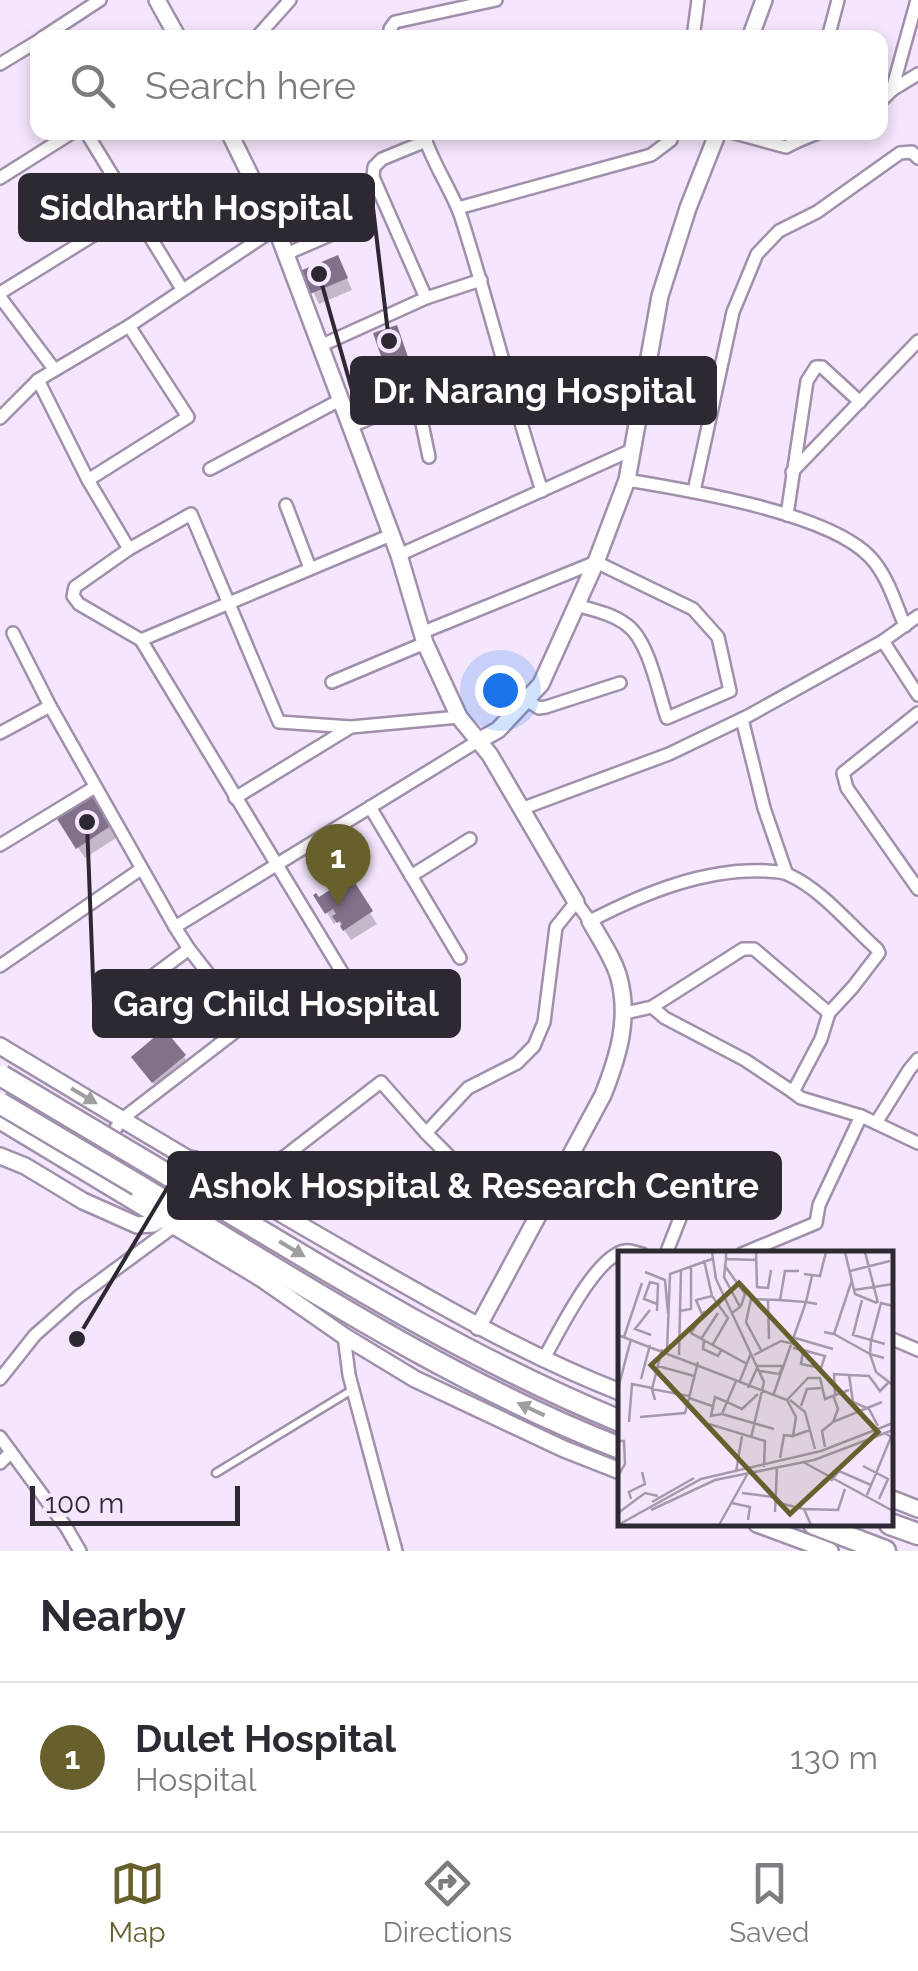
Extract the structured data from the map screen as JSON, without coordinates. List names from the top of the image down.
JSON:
{
  "places": [
    "Dr. Narang Hospital",
    "Siddharth Hospital",
    "Garg Child Hospital",
    "Ashok Hospital & Research Centre"
  ],
  "scale_bar": "100 m",
  "page": {
    "search": "Search here",
    "pins": "1",
    "scale": "100 m",
    "heading": "Nearby",
    "list": [
      {
        "mark": "1",
        "name": "Dulet Hospital",
        "note": "Hospital",
        "value": "130 m"
      }
    ],
    "nav": ["Map", "Directions", "Saved"]
  }
}
